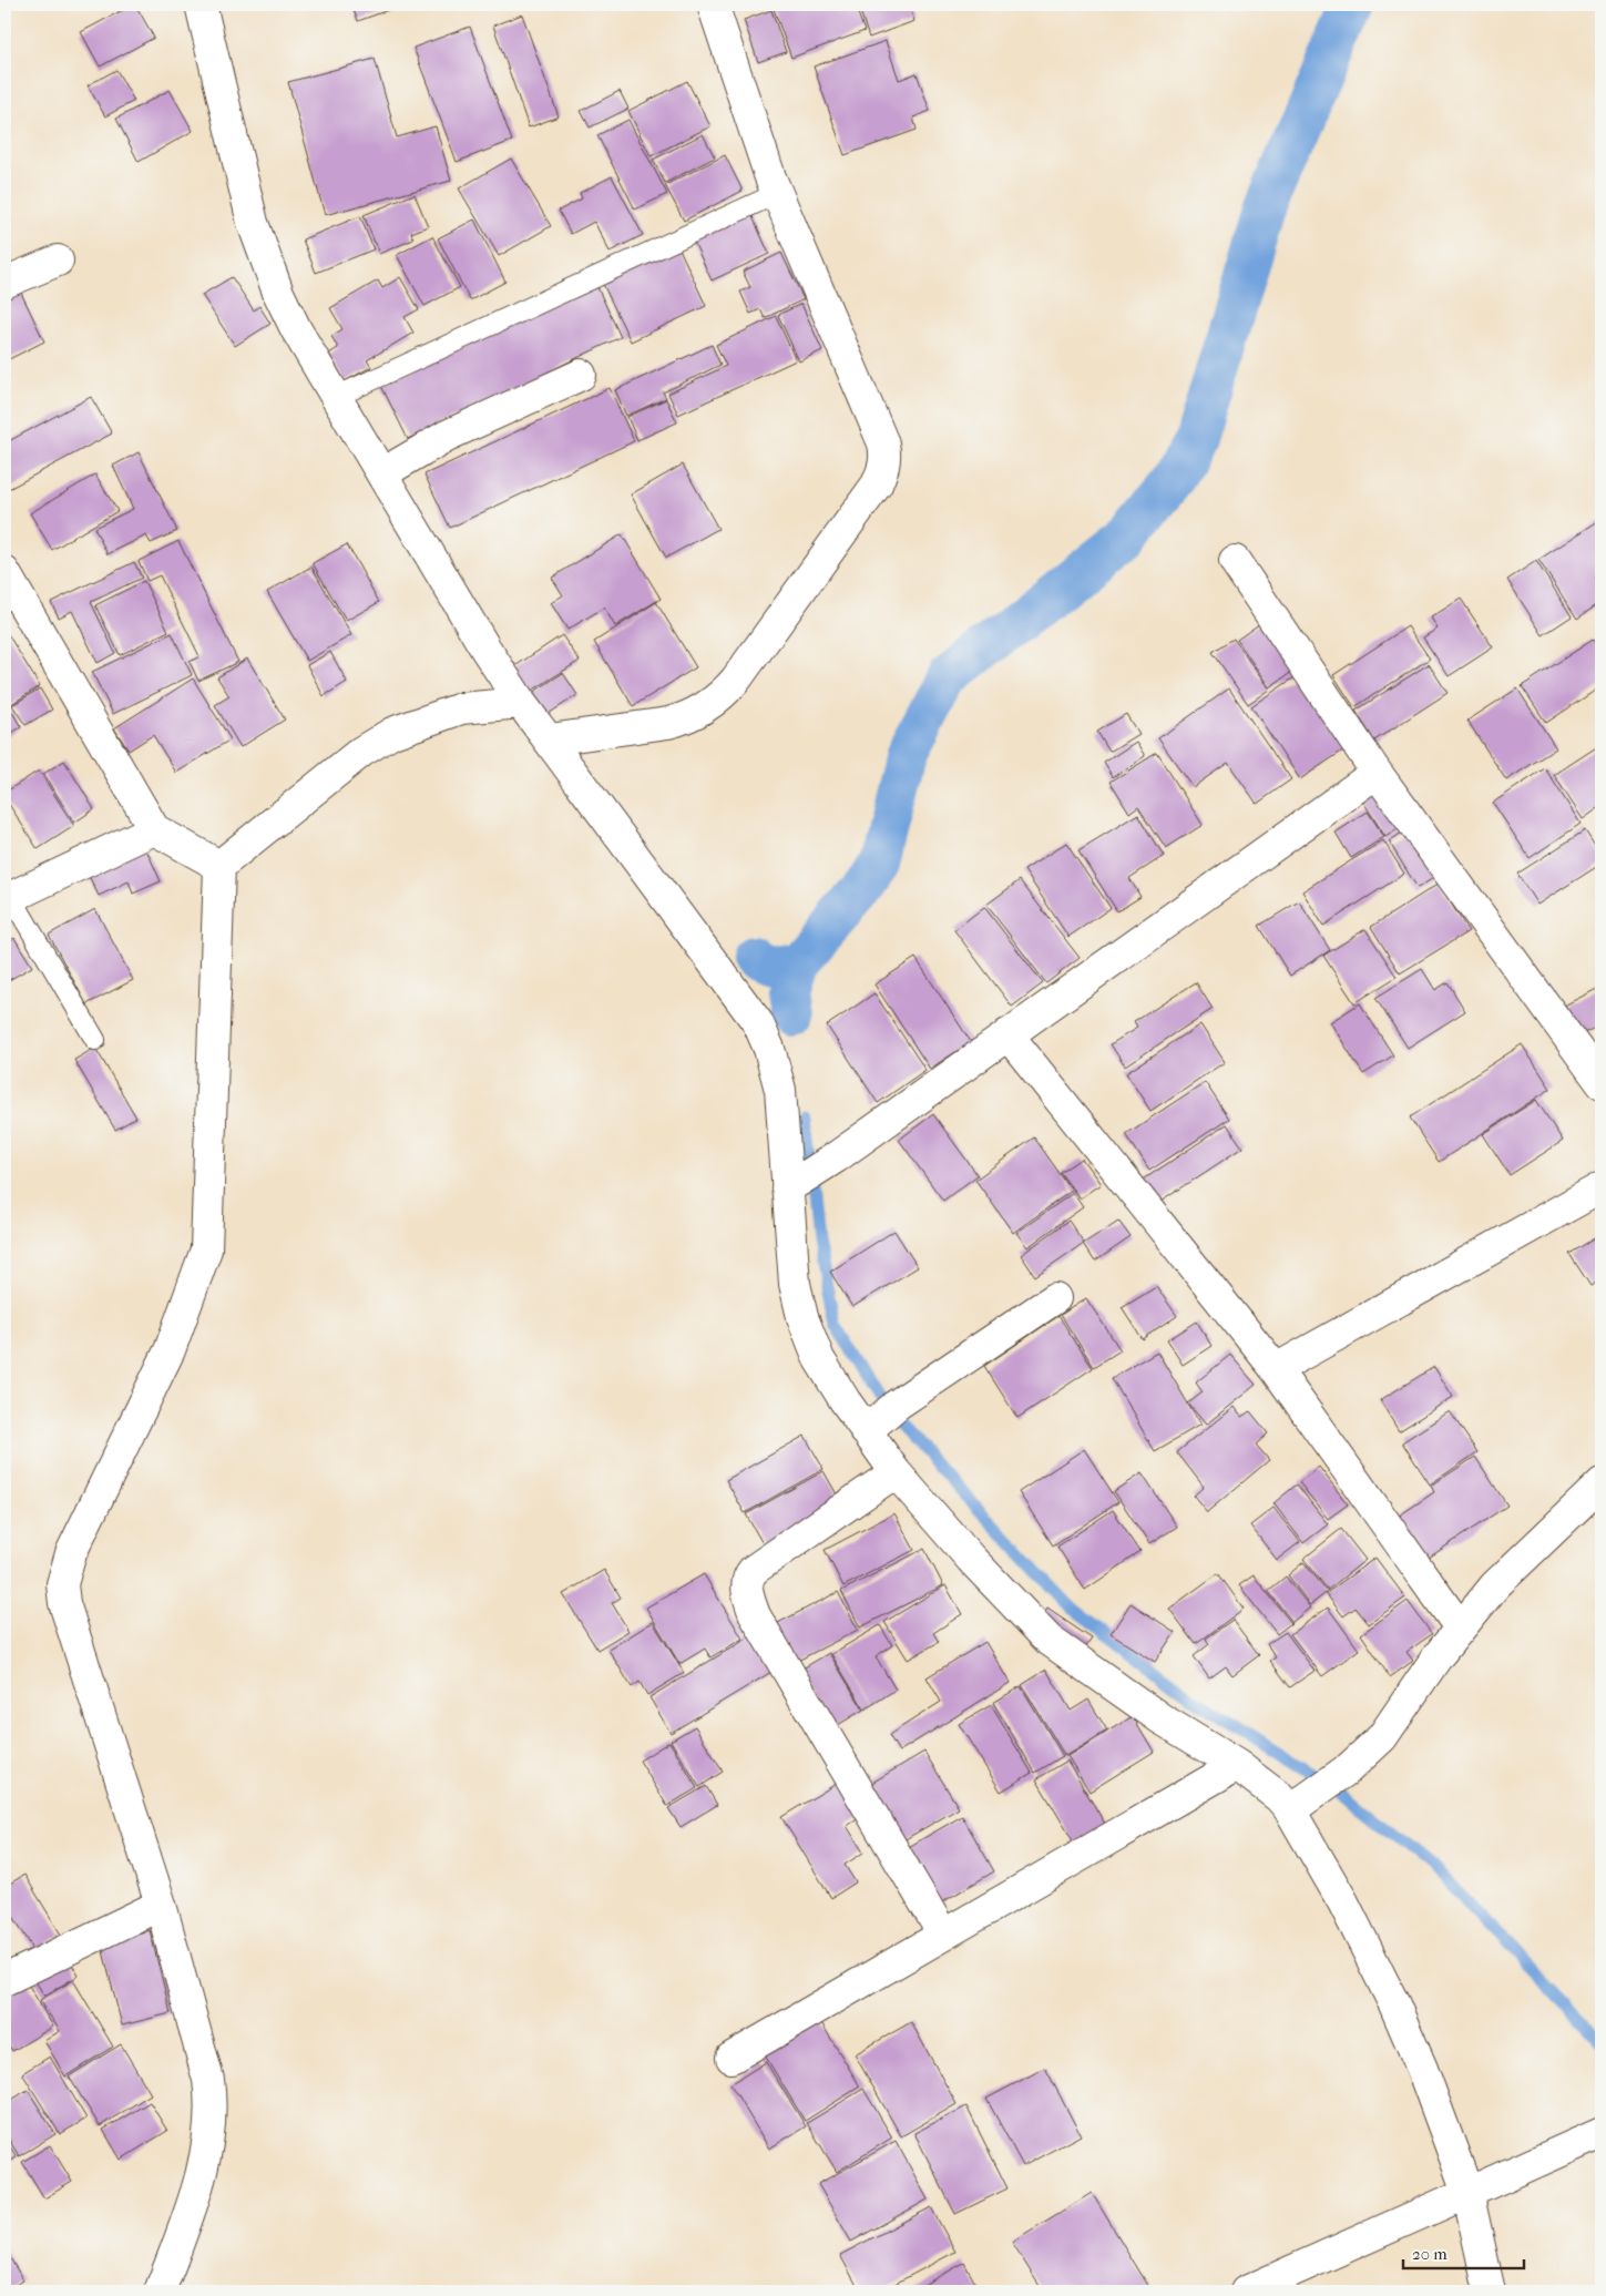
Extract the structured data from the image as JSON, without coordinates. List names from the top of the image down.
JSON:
{
  "scale_bar": "20 m"
}
